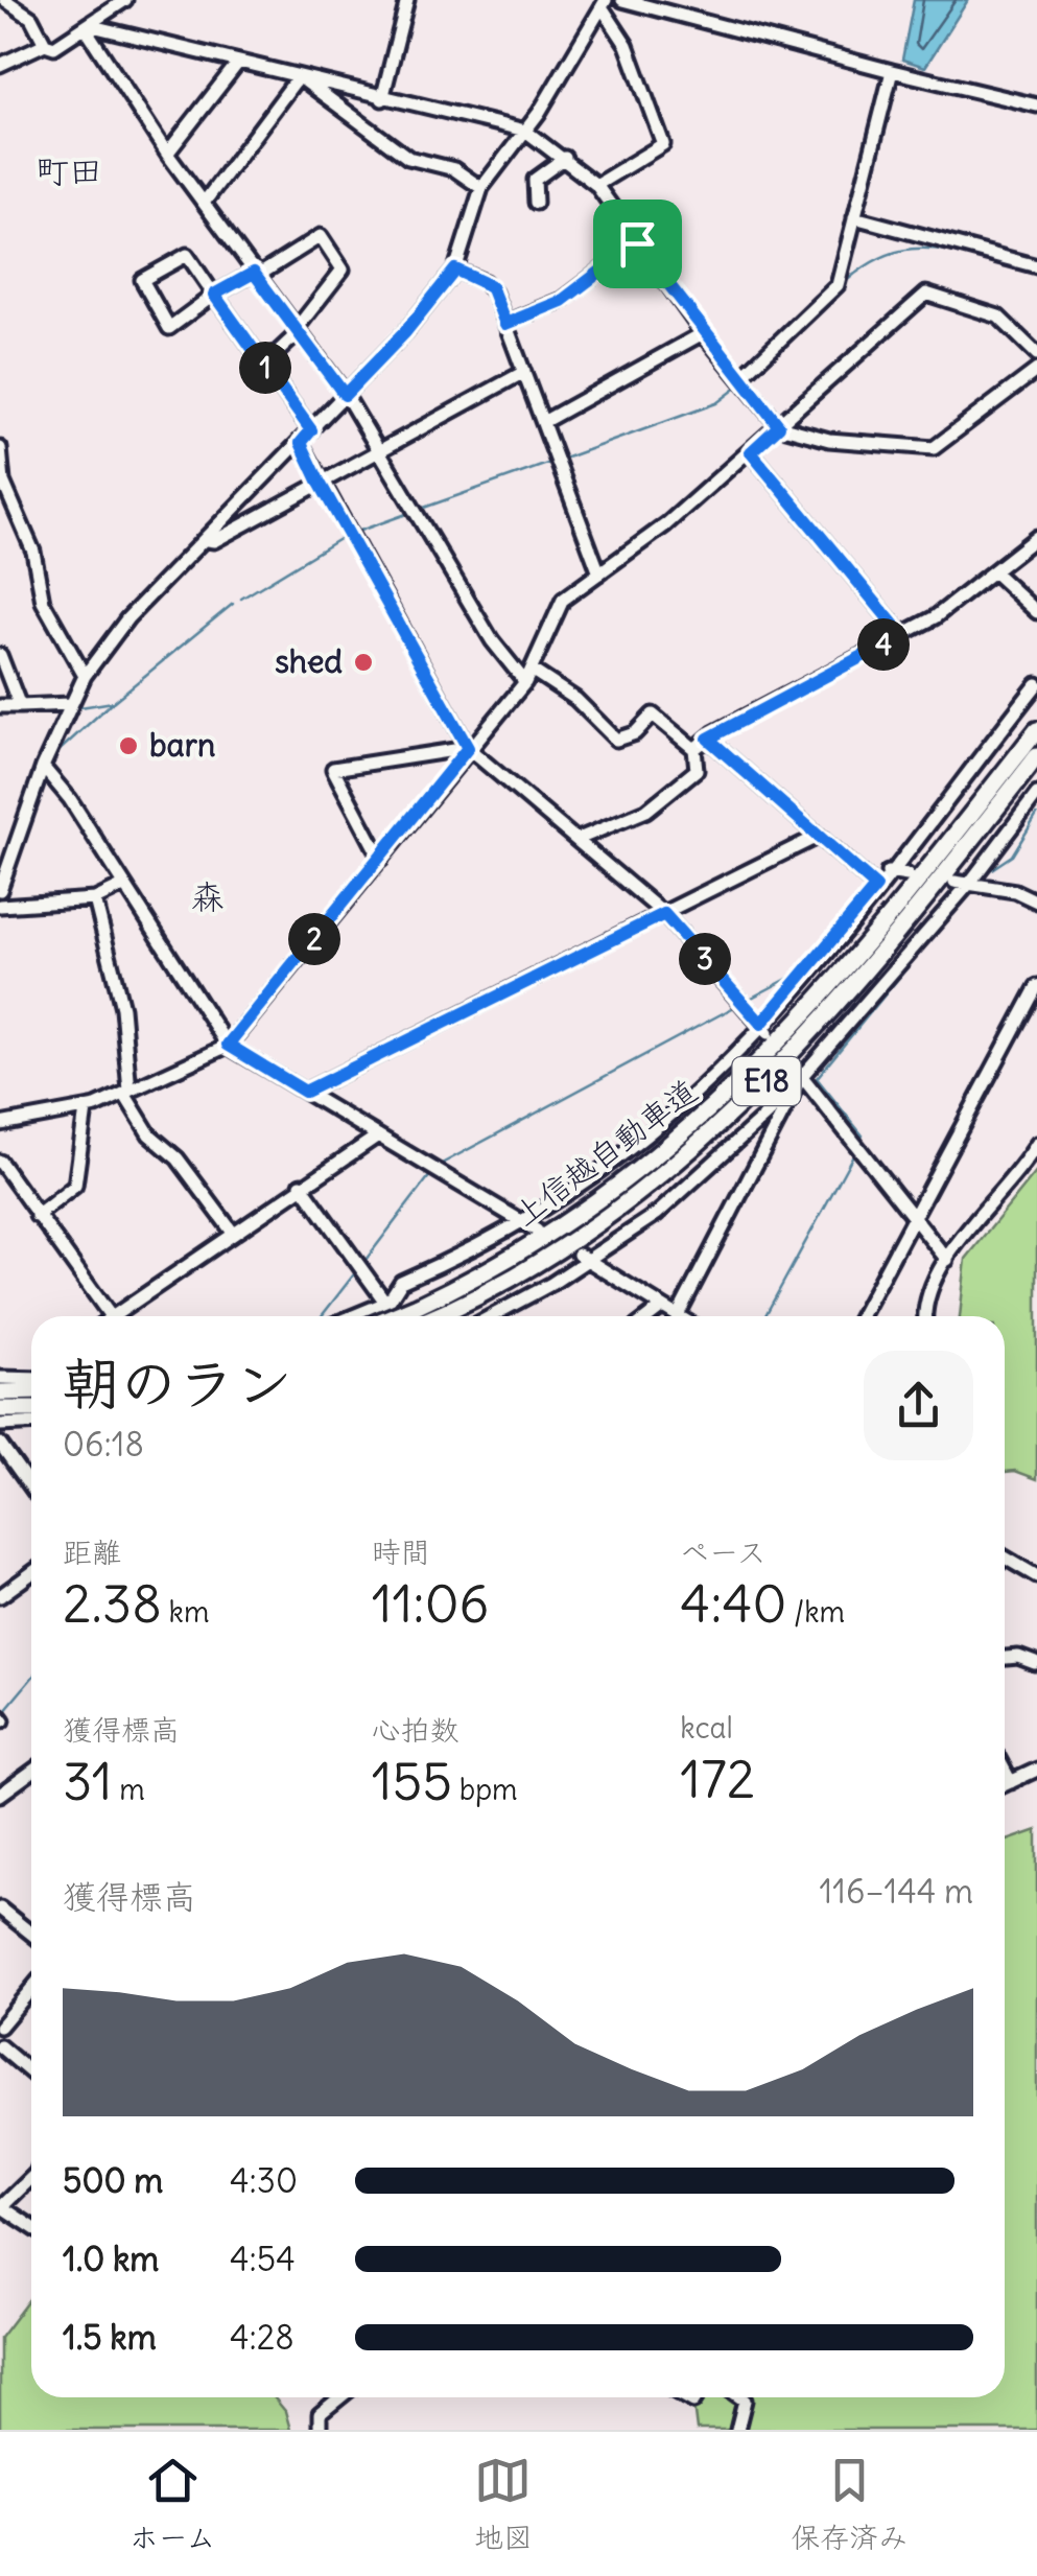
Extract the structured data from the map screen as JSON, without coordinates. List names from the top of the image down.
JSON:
{
  "streets": {
    "highway": ["E18", "上信越自動車道"]
  },
  "districts": ["町田", "森"],
  "places": ["shed", "barn"],
  "page": {
    "pins": [
      "1",
      "4",
      "2",
      "3"
    ],
    "heading": ["朝のラン", "06:18"],
    "stats": [
      ["距離", "2.38 km"],
      ["時間", "11:06"],
      ["ペース", "4:40 /km"],
      ["獲得標高", "31 m"],
      ["心拍数", "155 bpm"],
      ["kcal", "172"]
    ],
    "chart": ["獲得標高", "116–144 m"],
    "list": [
      {
        "name": "500 m",
        "note": "4:30"
      },
      {
        "name": "1.0 km",
        "note": "4:54"
      },
      {
        "name": "1.5 km",
        "note": "4:28"
      }
    ],
    "tabs": ["ホーム", "地図", "保存済み"]
  }
}
